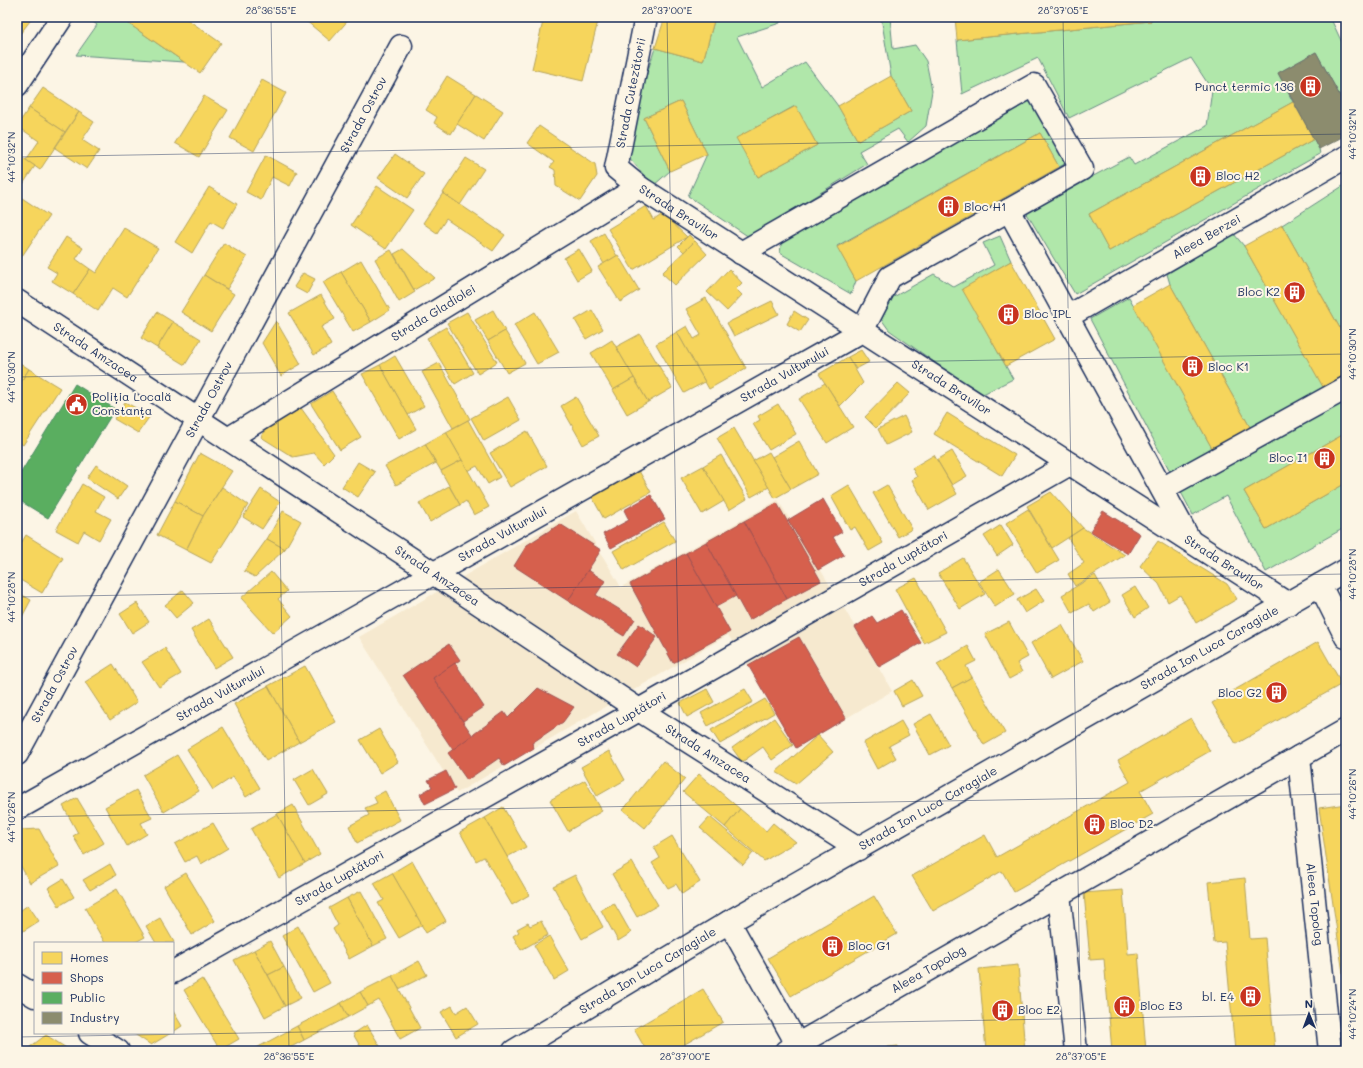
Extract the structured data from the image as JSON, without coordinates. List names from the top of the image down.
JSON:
{
  "streets": {
    "street": [
      "Strada Cutezătorii",
      "Strada Ostrov",
      "Strada Bravilor",
      "Aleea Berzei",
      "Strada Gladiolei",
      "Strada Amzacea",
      "Strada Vulturului",
      "Strada Luptători",
      "Strada Ion Luca Caragiale",
      "Aleea Topolog"
    ]
  },
  "crossings": [
    ["Strada Cutezătorii", "Strada Bravilor"],
    ["Strada Ostrov", "Strada Amzacea"],
    ["Strada Bravilor", "Strada Gladiolei"],
    ["Strada Bravilor", "Strada Vulturului"],
    ["Strada Bravilor", "Strada Luptători"],
    ["Strada Bravilor", "Strada Ion Luca Caragiale"],
    ["Strada Gladiolei", "Strada Amzacea"],
    ["Strada Amzacea", "Strada Vulturului"],
    ["Strada Amzacea", "Strada Luptători"],
    ["Strada Amzacea", "Strada Ion Luca Caragiale"]
  ],
  "places": {
    "building": [
      "Punct termic 136",
      "Bloc H2",
      "Bloc H1",
      "Bloc K2",
      "Bloc IPL",
      "Bloc K1",
      "Bloc I1",
      "Bloc G2",
      "Bloc D2",
      "Bloc G1",
      "bl. E4",
      "Bloc E3",
      "Bloc E2"
    ],
    "public building": ["Poliția Locală Constanța"]
  },
  "legend": [
    "Homes",
    "Shops",
    "Public",
    "Industry"
  ],
  "north": "top",
  "coordinates": [
    "28°36'55\"E",
    "28°37'00\"E",
    "28°37'05\"E",
    "44°10'32\"N",
    "44°10'30\"N",
    "44°10'28\"N",
    "44°10'26\"N",
    "44°10'24\"N"
  ]
}
